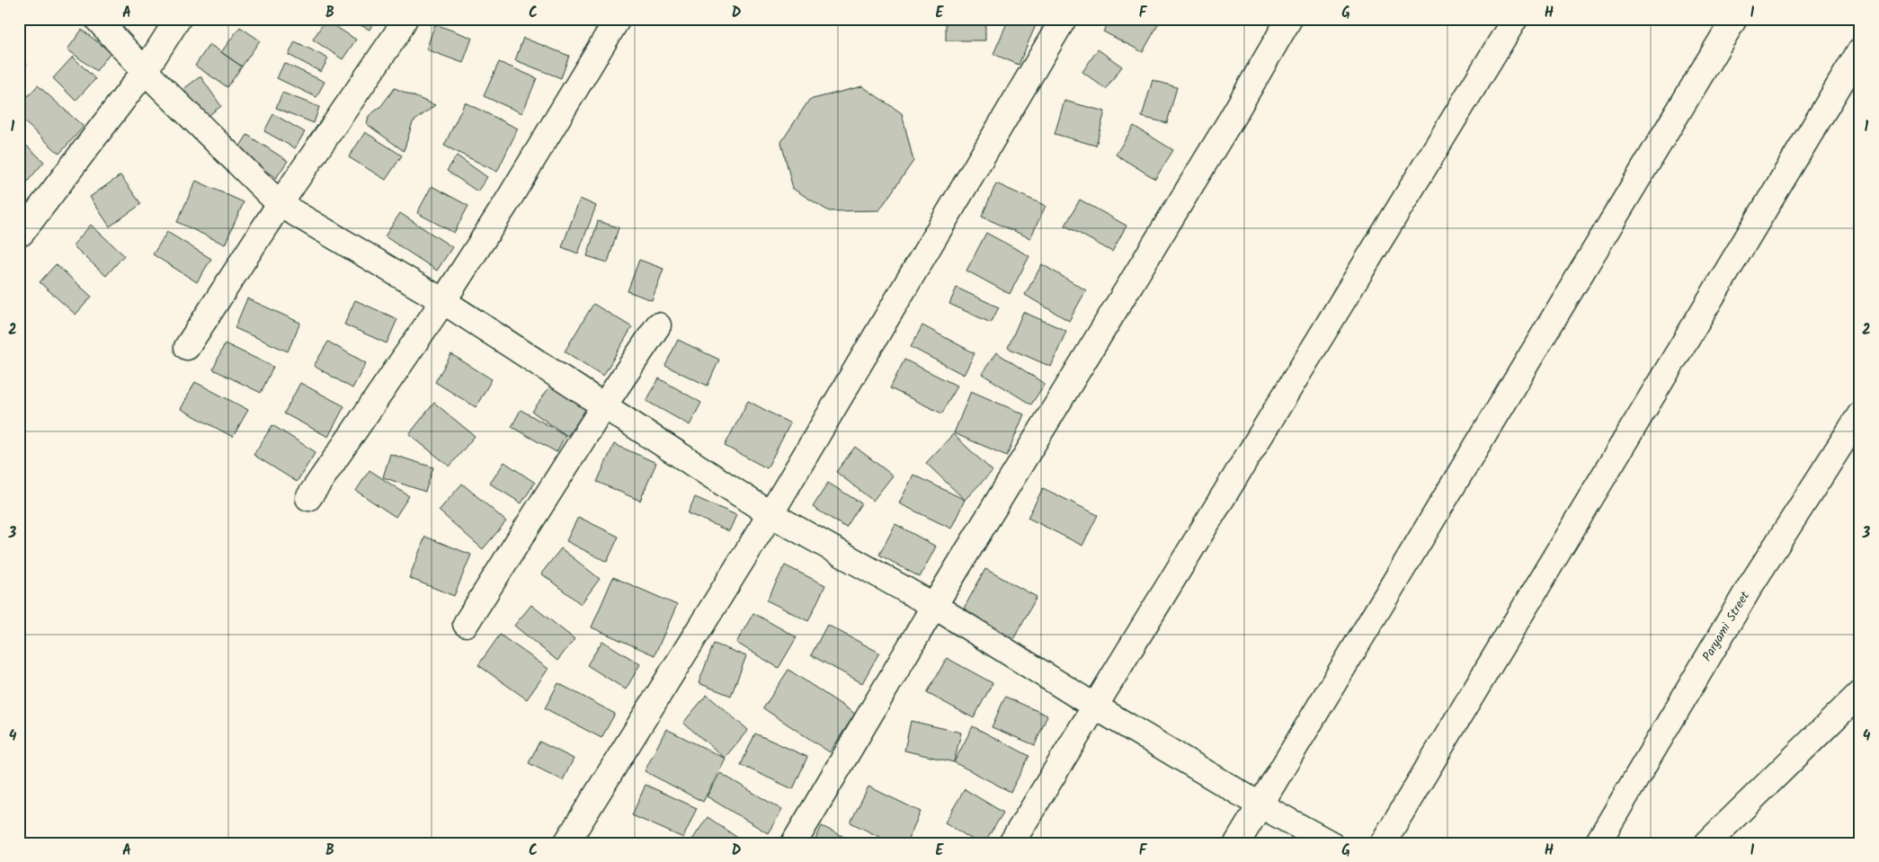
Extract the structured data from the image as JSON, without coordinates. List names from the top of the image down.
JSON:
{
  "streets": {
    "street": ["Paryami Street"]
  },
  "grid": {
    "columns": [
      "A",
      "B",
      "C",
      "D",
      "E",
      "F",
      "G",
      "H",
      "I"
    ],
    "rows": [
      "1",
      "2",
      "3",
      "4"
    ]
  }
}
